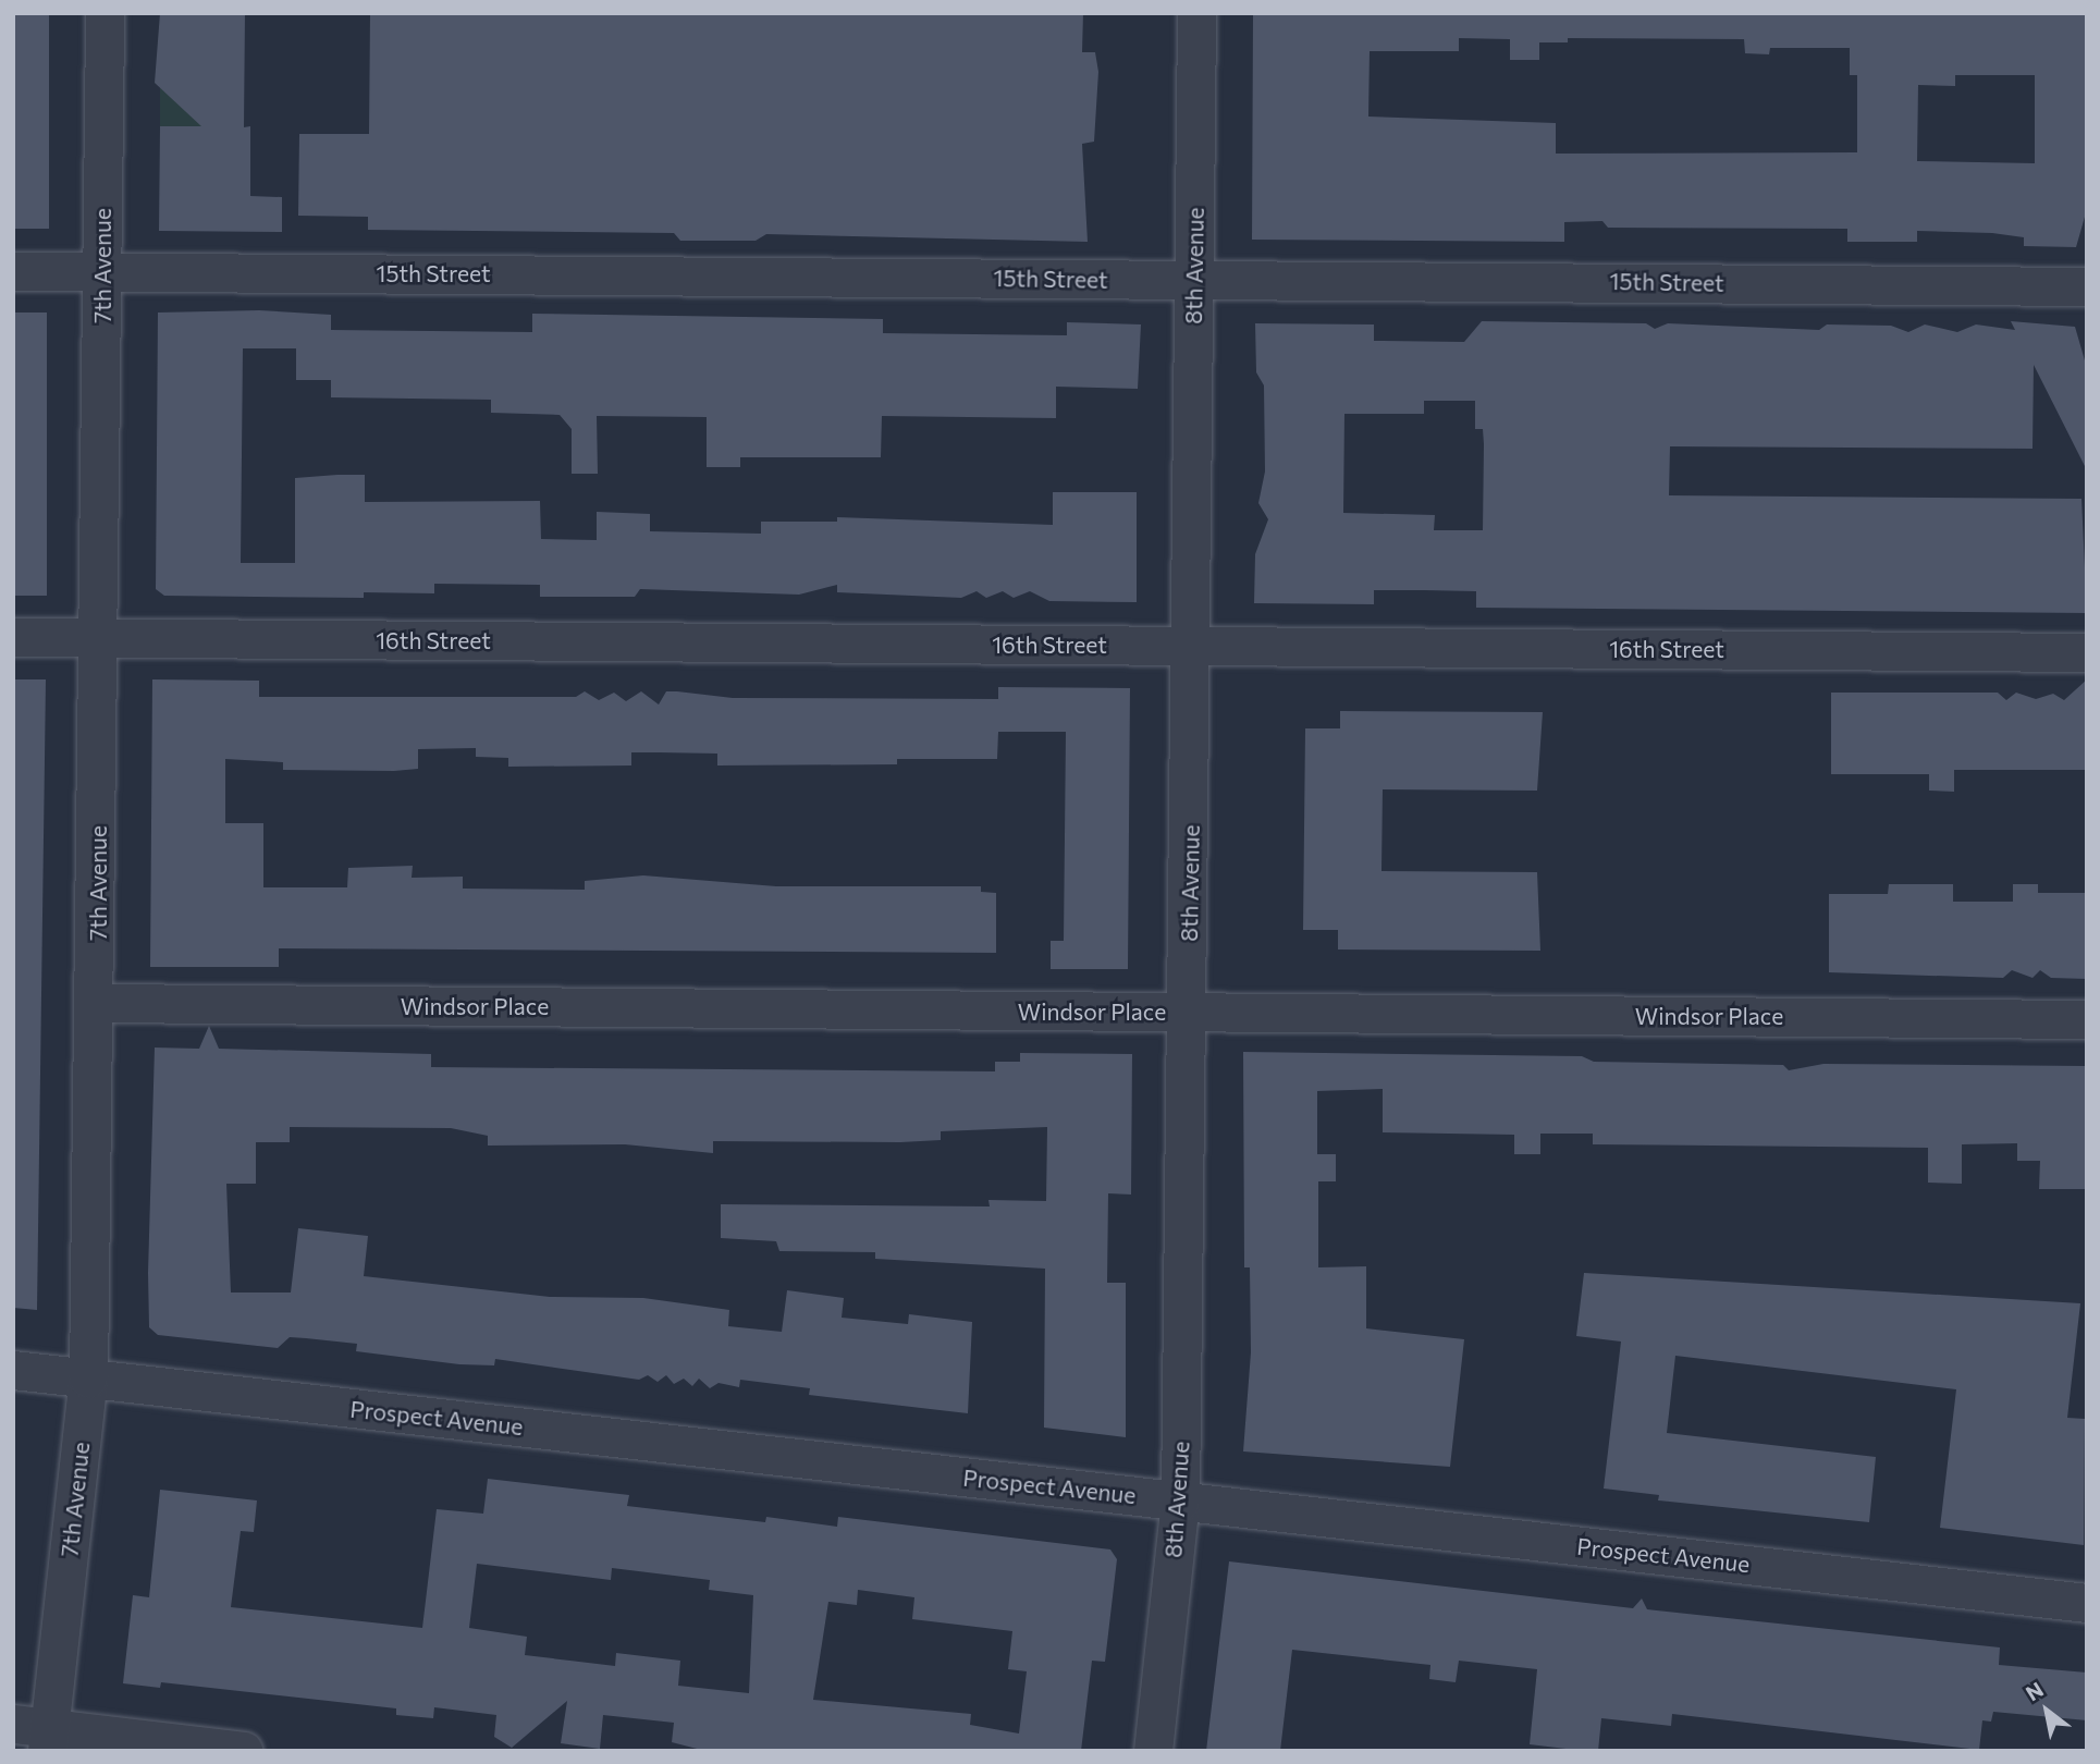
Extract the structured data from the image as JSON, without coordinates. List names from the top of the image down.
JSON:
{
  "streets": {
    "street": [
      "7th Avenue",
      "8th Avenue",
      "15th Street",
      "16th Street",
      "Windsor Place",
      "Prospect Avenue"
    ]
  },
  "crossings": [
    ["7th Avenue", "15th Street"],
    ["7th Avenue", "16th Street"],
    ["7th Avenue", "Windsor Place"],
    ["7th Avenue", "Prospect Avenue"],
    ["8th Avenue", "15th Street"],
    ["8th Avenue", "16th Street"],
    ["8th Avenue", "Windsor Place"],
    ["8th Avenue", "Prospect Avenue"]
  ],
  "north": "top left"
}
